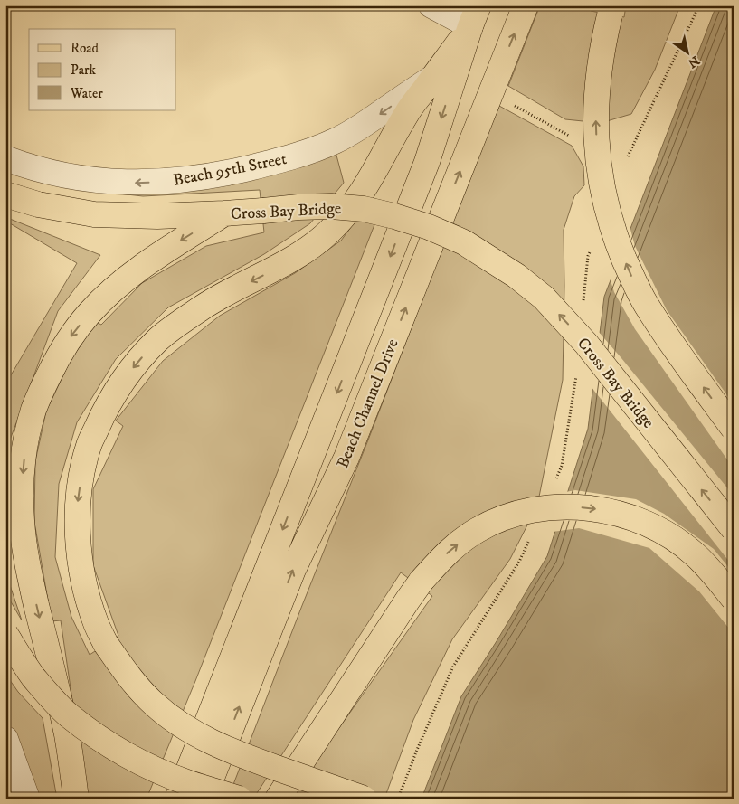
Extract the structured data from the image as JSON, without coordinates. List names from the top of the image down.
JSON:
{
  "streets": {
    "main road": ["Cross Bay Bridge", "Beach Channel Drive"],
    "street": ["Beach 95th Street"]
  },
  "one_way": ["Beach 95th Street", "Cross Bay Bridge"],
  "legend": ["Road", "Park", "Water"],
  "north": "bottom right"
}
